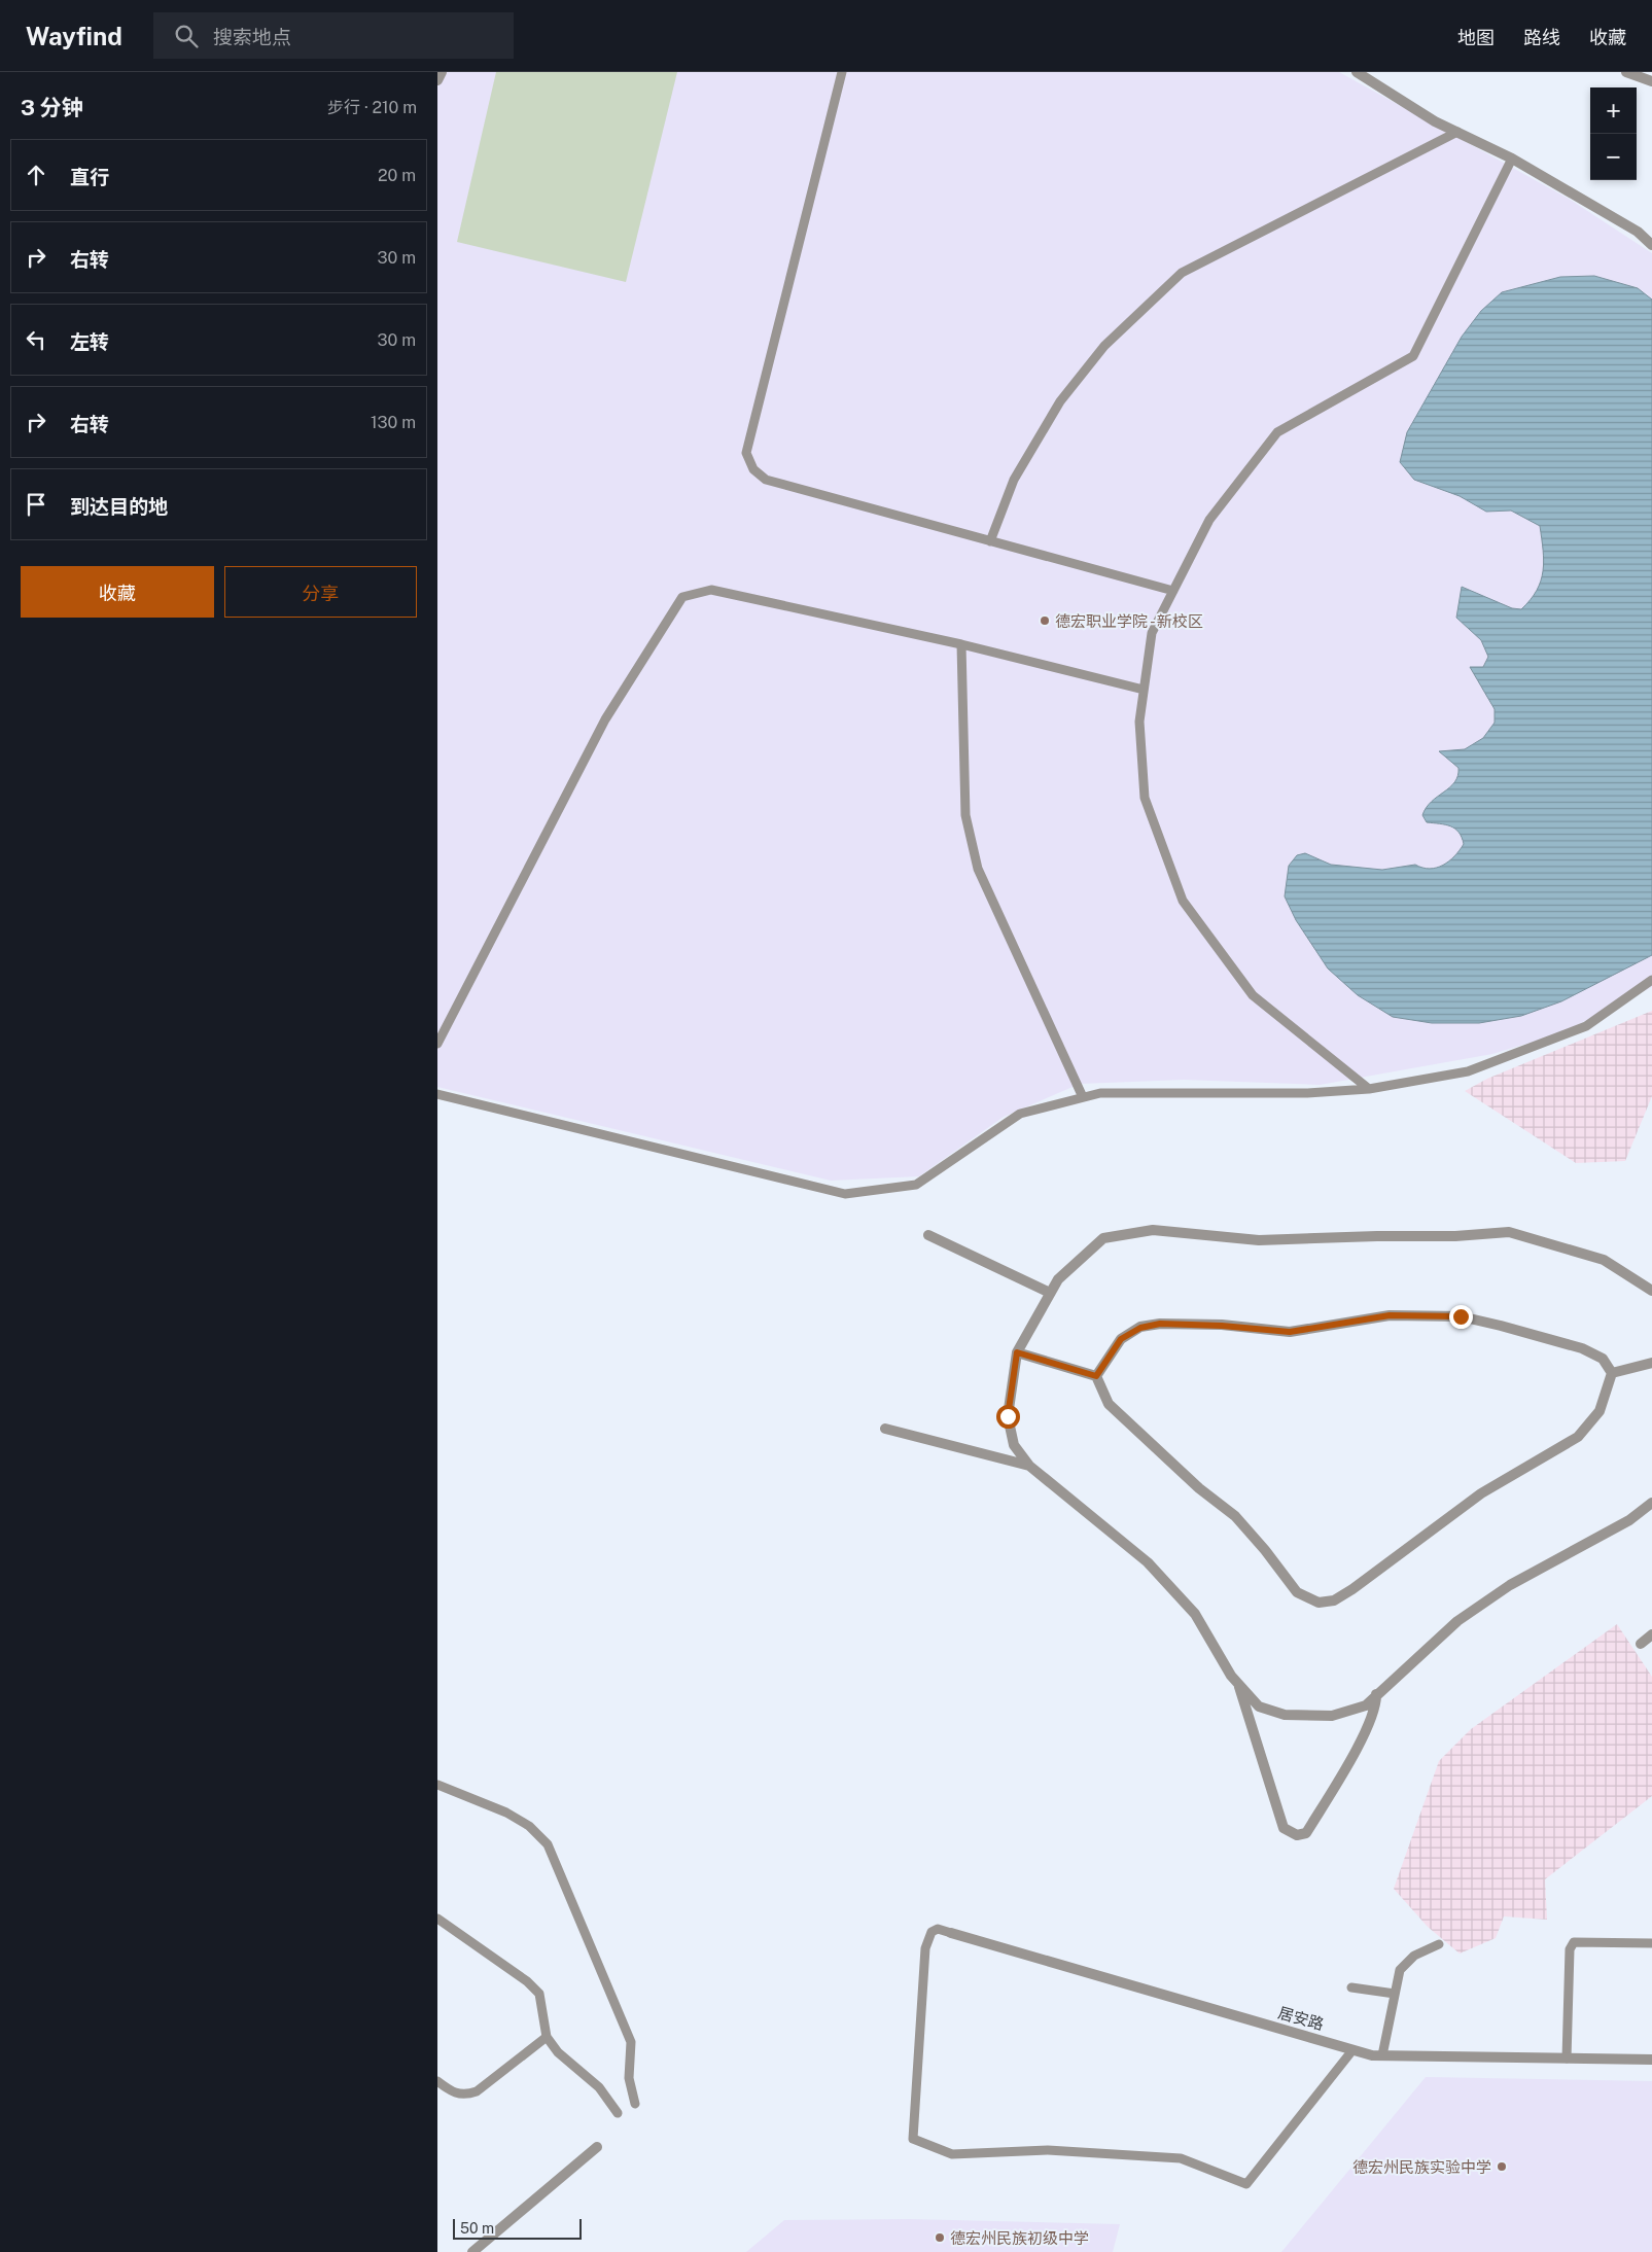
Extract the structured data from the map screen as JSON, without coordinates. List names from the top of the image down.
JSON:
{
  "streets": {
    "street": ["居安路"]
  },
  "places": ["德宏职业学院 - 新校区", "德宏州民族实验中学", "德宏州民族初级中学"],
  "scale_bar": "50 m",
  "page": {
    "header": "Wayfind",
    "search": "搜索地点",
    "nav": ["地图", "路线", "收藏"],
    "heading": ["3 分钟", "步行 · 210 m"],
    "map_buttons": ["+", "−"],
    "list": [
      ["直行", "20 m"],
      ["右转", "30 m"],
      ["左转", "30 m"],
      ["右转", "130 m"],
      "到达目的地"
    ],
    "buttons": ["收藏", "分享"],
    "scale": "50 m"
  }
}
